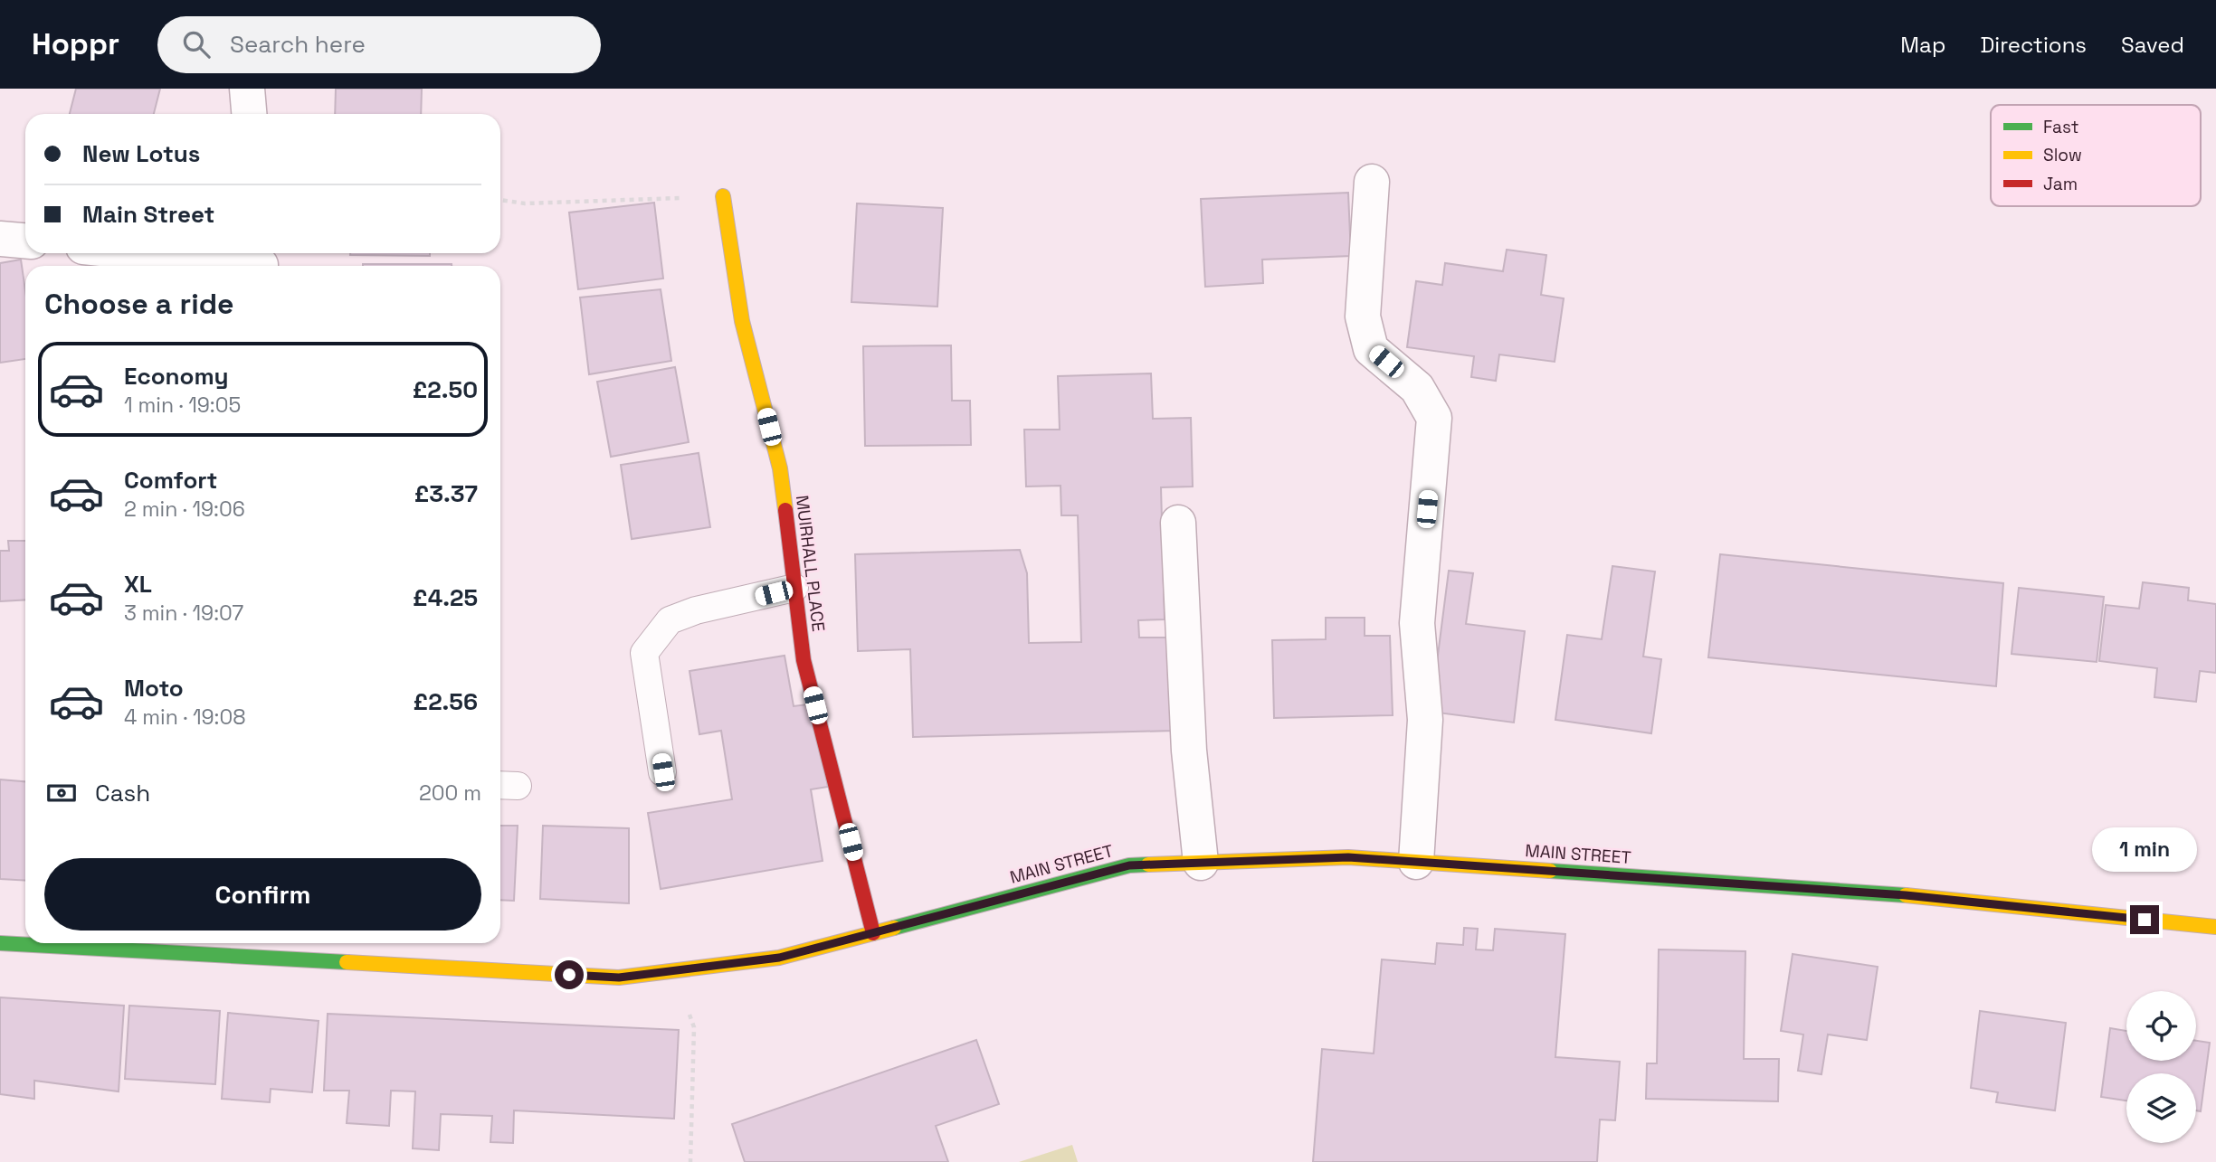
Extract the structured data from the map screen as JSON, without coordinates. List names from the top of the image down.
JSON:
{
  "streets": {
    "main road": ["MUIRHALL PLACE", "MAIN STREET"]
  },
  "crossings": [
    ["MUIRHALL PLACE", "MAIN STREET"]
  ],
  "legend": ["Fast", "Slow", "Jam"],
  "page": {
    "header": "Hoppr",
    "search": "Search here",
    "nav": ["Map", "Directions", "Saved"],
    "banner": ["New Lotus", "Main Street"],
    "heading": "Choose a ride",
    "list": [
      {
        "name": "Economy",
        "note": "1 min · 19:05",
        "value": "£2.50"
      },
      {
        "name": "Comfort",
        "note": "2 min · 19:06",
        "value": "£3.37"
      },
      {
        "name": "XL",
        "note": "3 min · 19:07",
        "value": "£4.25"
      },
      {
        "name": "Moto",
        "note": "4 min · 19:08",
        "value": "£2.56"
      }
    ],
    "pay": ["Cash", "200 m"],
    "bubble": "1 min",
    "buttons": "Confirm"
  }
}
